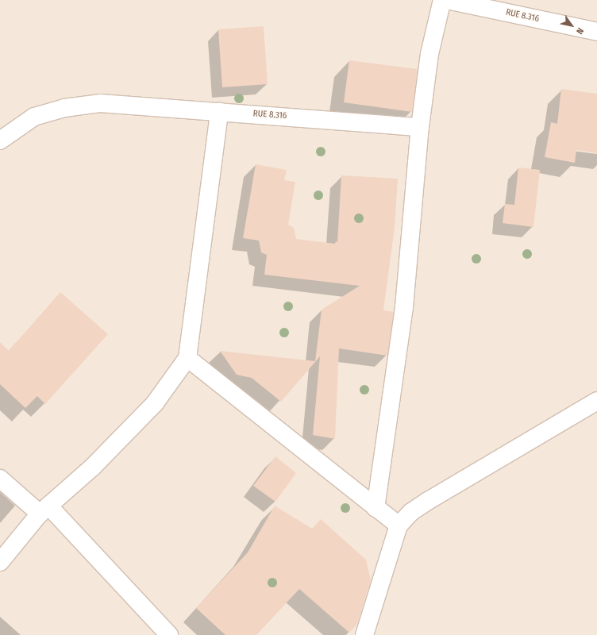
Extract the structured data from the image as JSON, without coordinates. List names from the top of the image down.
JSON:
{
  "streets": {
    "street": ["RUE 8.316"]
  },
  "north": "bottom right"
}
